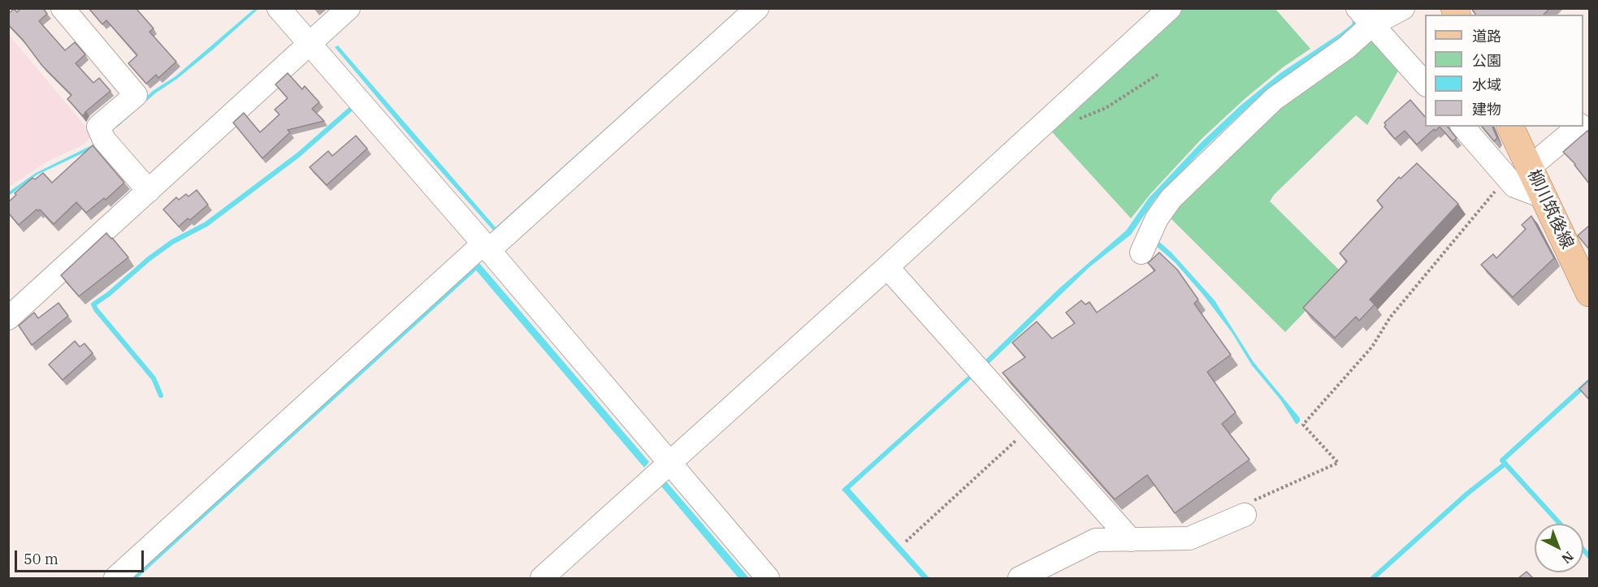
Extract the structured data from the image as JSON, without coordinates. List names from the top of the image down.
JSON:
{
  "streets": {
    "main road": ["柳川筑後線"]
  },
  "legend": [
    "道路",
    "公園",
    "水域",
    "建物"
  ],
  "scale_bar": "50 m",
  "north": "bottom right"
}
